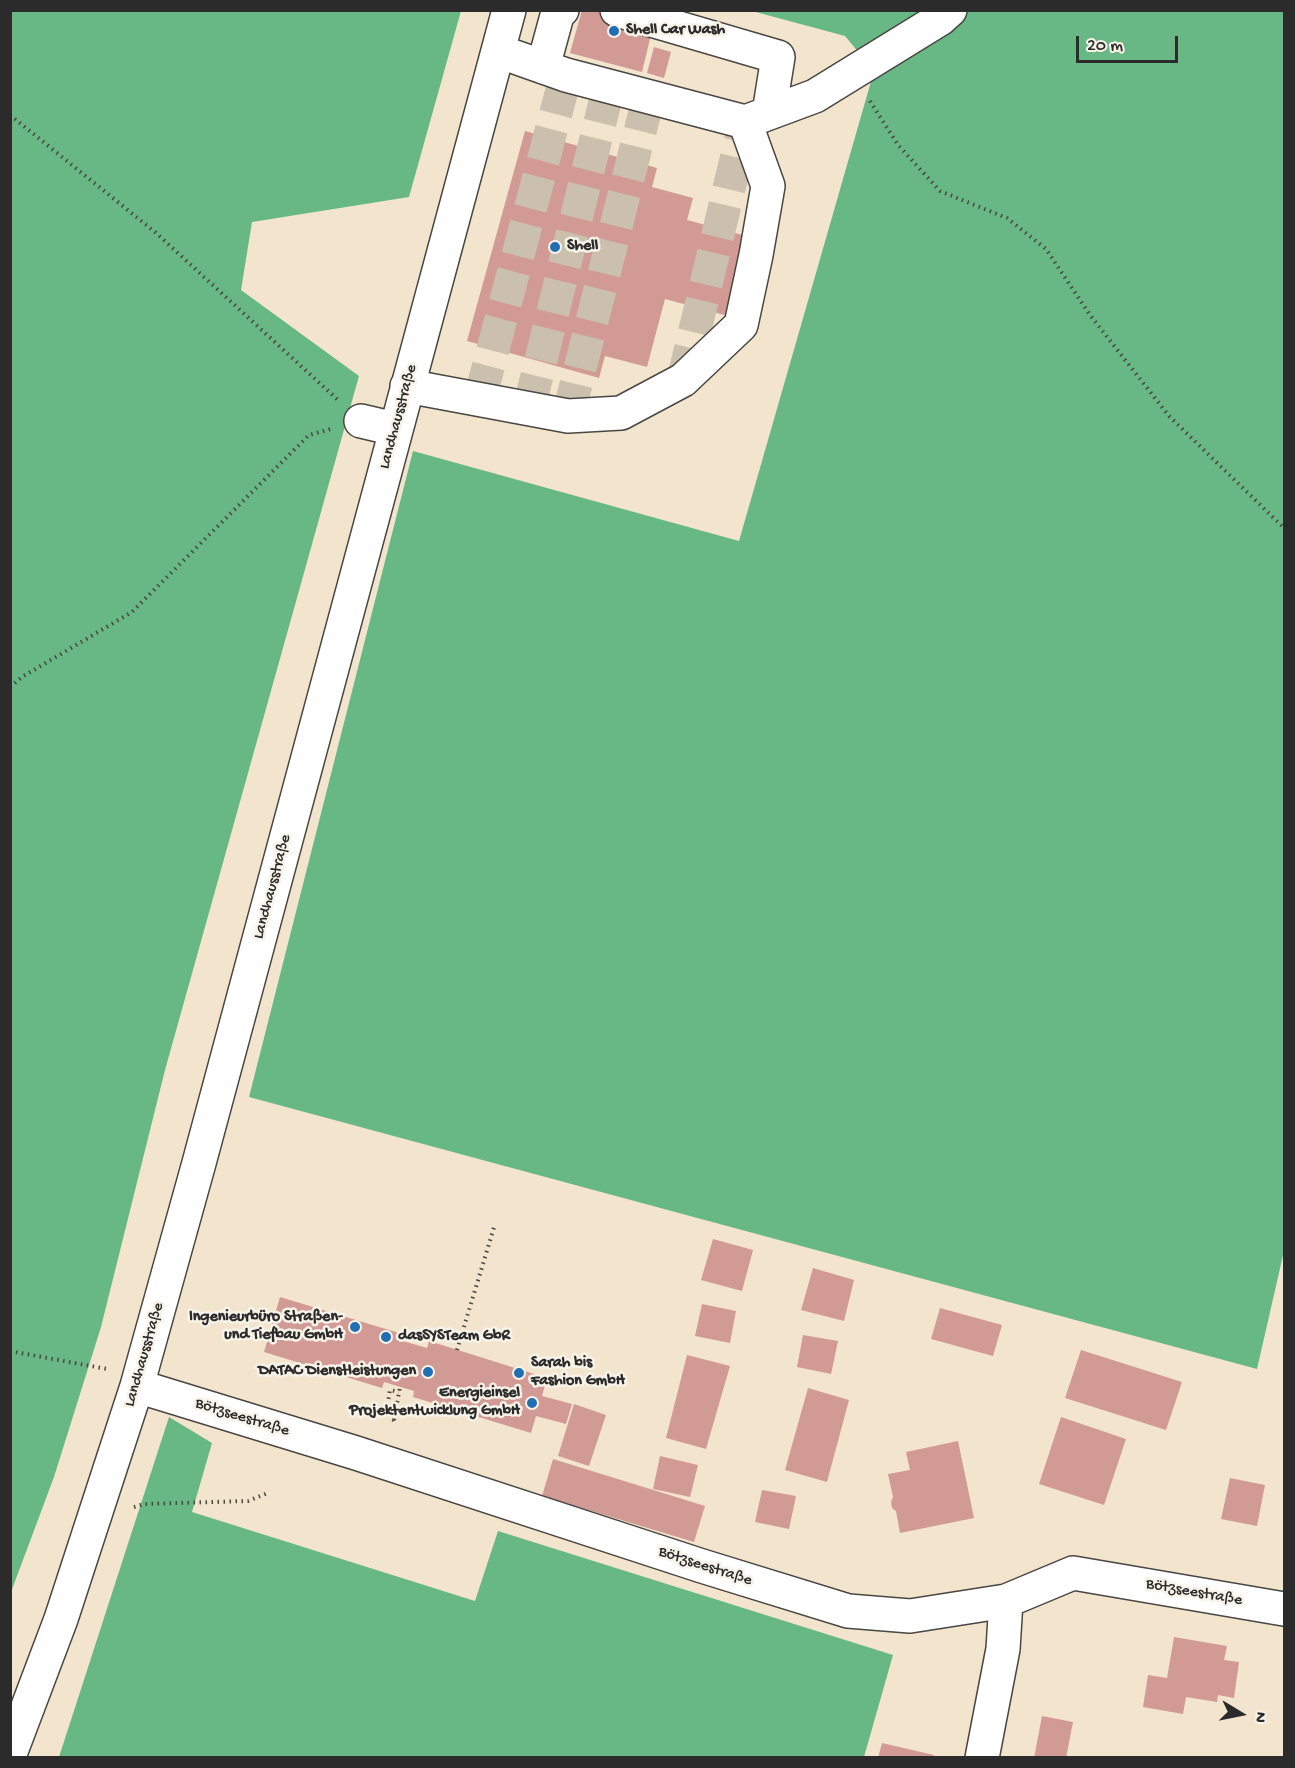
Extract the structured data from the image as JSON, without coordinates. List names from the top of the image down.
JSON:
{
  "streets": {
    "street": ["Landhausstraße", "Bötzseestraße"]
  },
  "crossings": [
    ["Landhausstraße", "Bötzseestraße"]
  ],
  "places": [
    "Shell Car Wash",
    "Shell",
    "Ingenieurbüro Straßen- und Tiefbau GmbH",
    "dasSYSTeam GbR",
    "DATAC Dienstleistungen",
    "Sarah bis Fashion GmbH",
    "Energieinsel Projektentwicklung GmbH"
  ],
  "scale_bar": "20 m",
  "north": "right"
}
